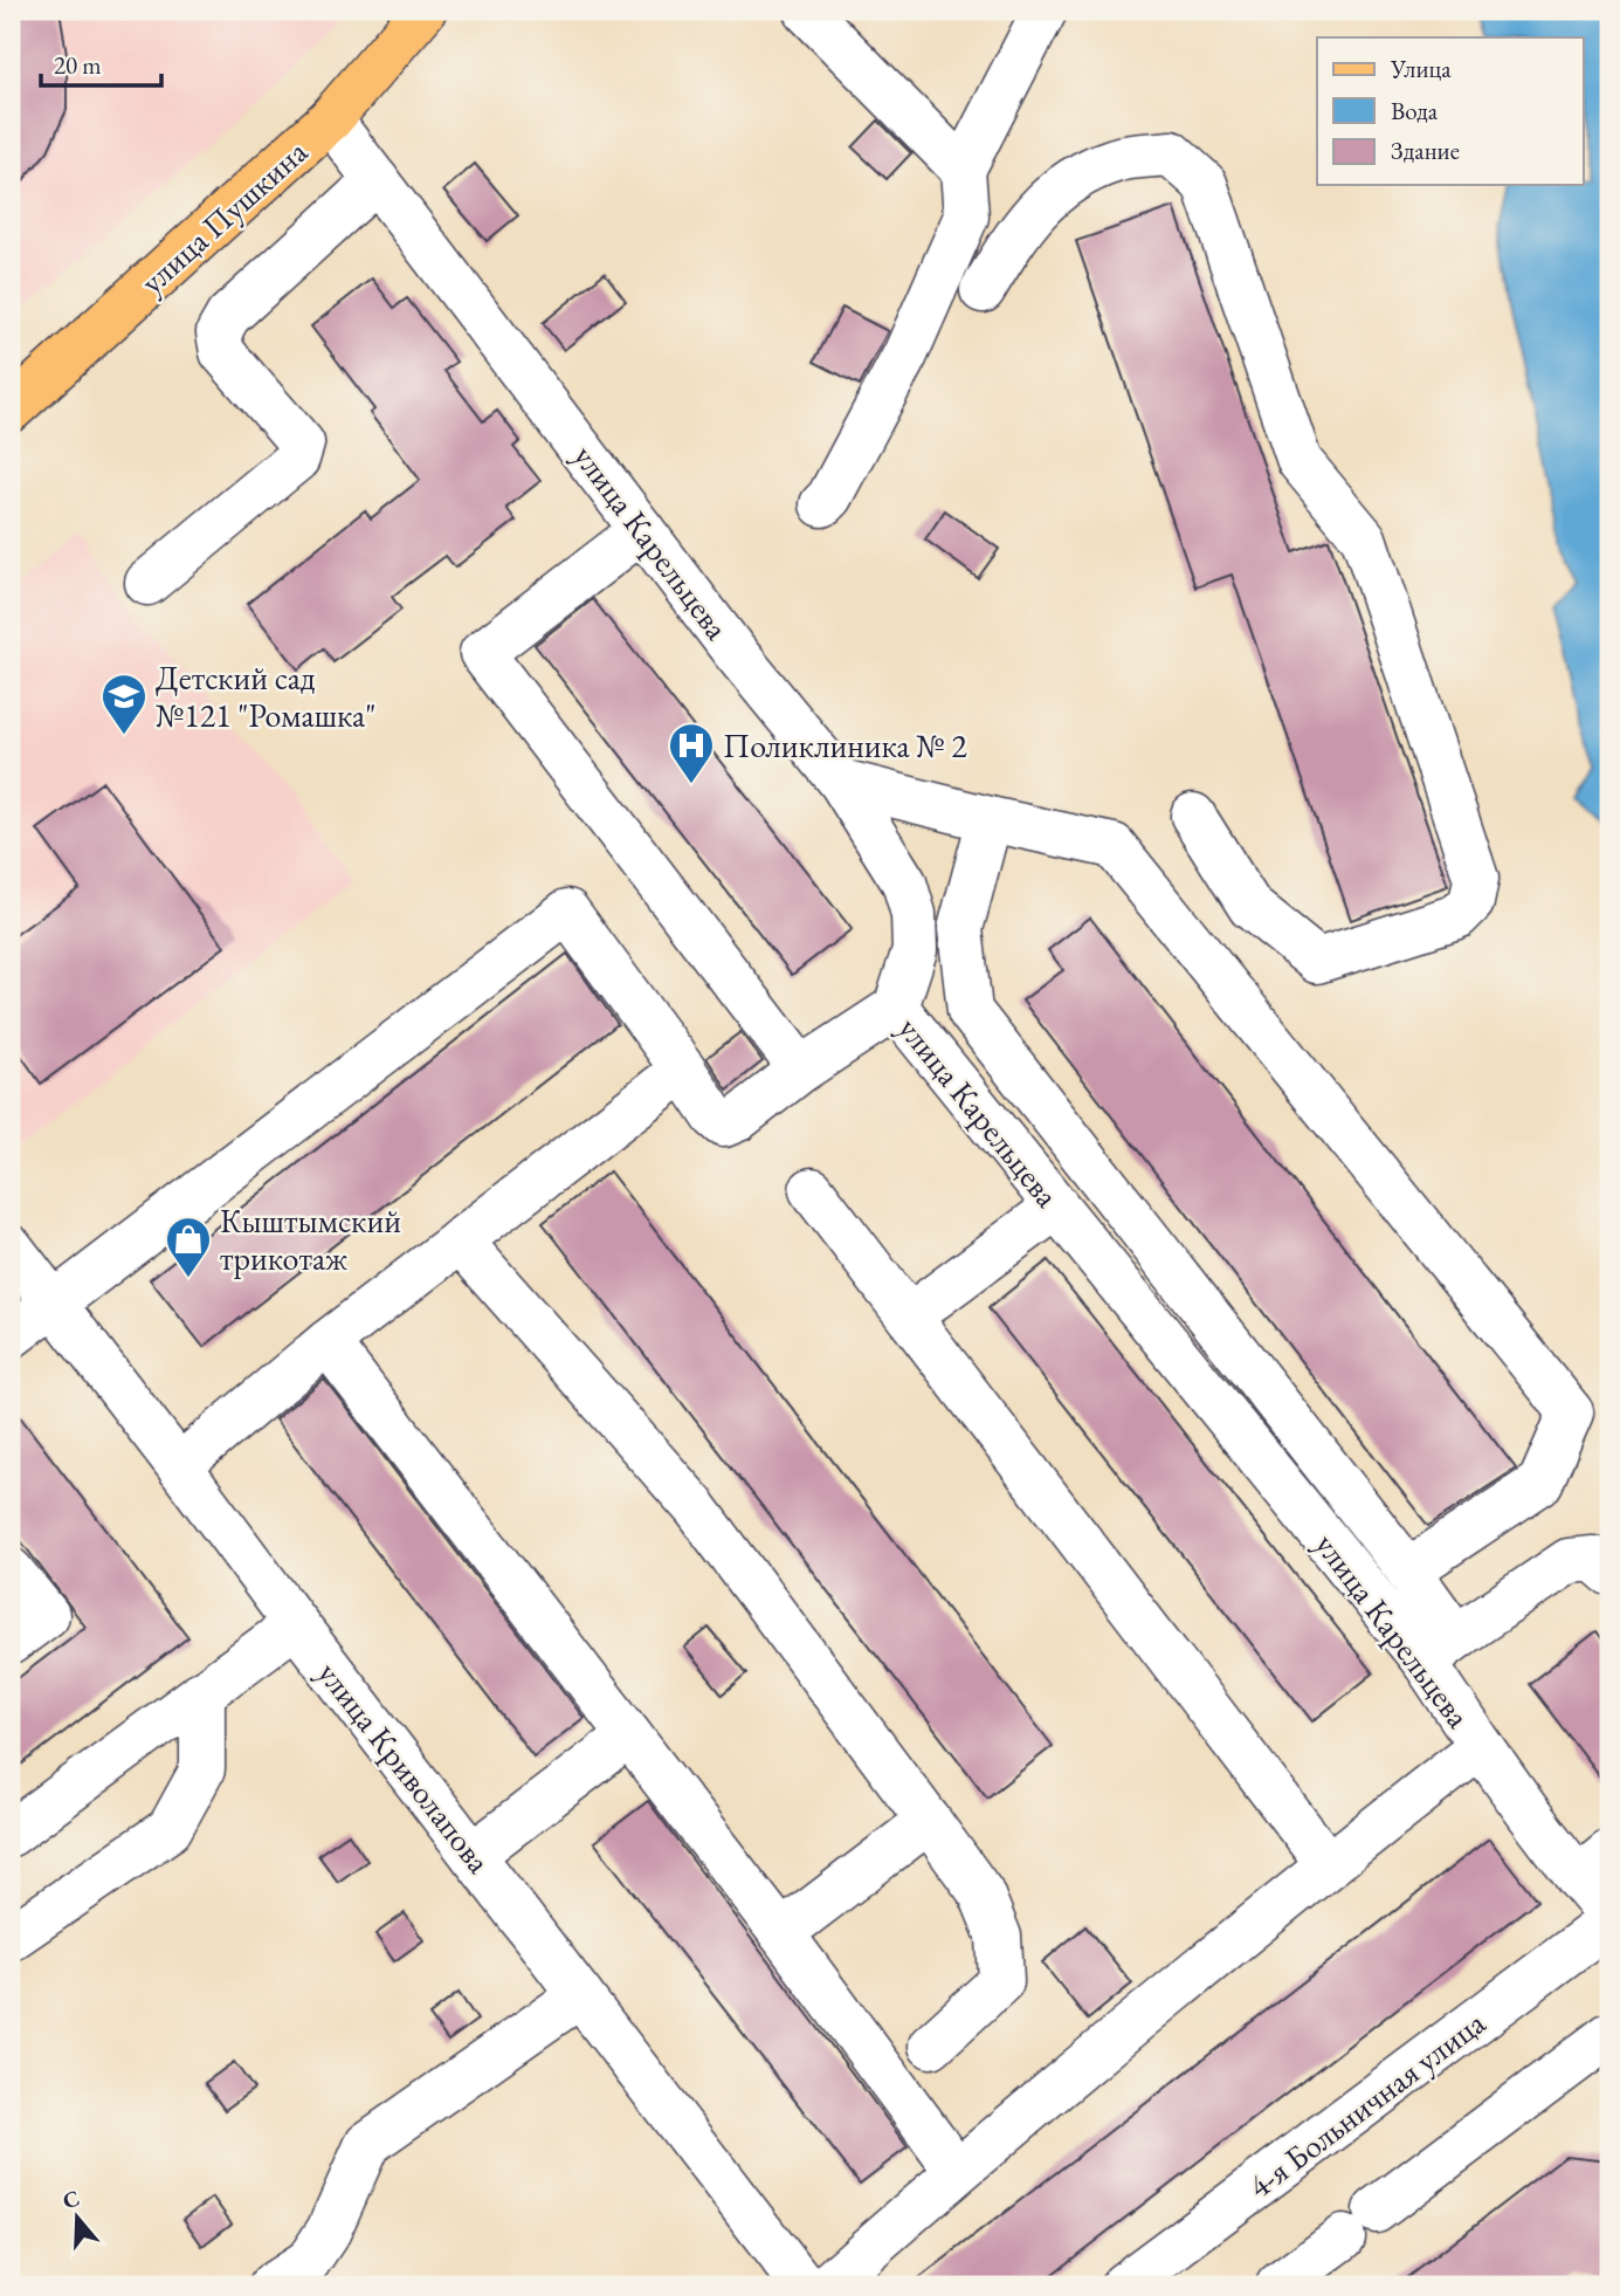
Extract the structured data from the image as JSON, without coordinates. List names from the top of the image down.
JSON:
{
  "streets": {
    "main road": ["улица Пушкина"],
    "street": ["улица Карельцева", "улица Криволапова", "4-я Больничная улица"]
  },
  "crossings": [
    ["улица Пушкина", "улица Карельцева"]
  ],
  "places": {
    "school or university": ["Детский сад №121 \"Ромашка\""],
    "hospital": ["Поликлиника № 2"],
    "shop": ["Кыштымский трикотаж"]
  },
  "legend": ["Улица", "Вода", "Здание"],
  "scale_bar": "20 m",
  "north": "top"
}
